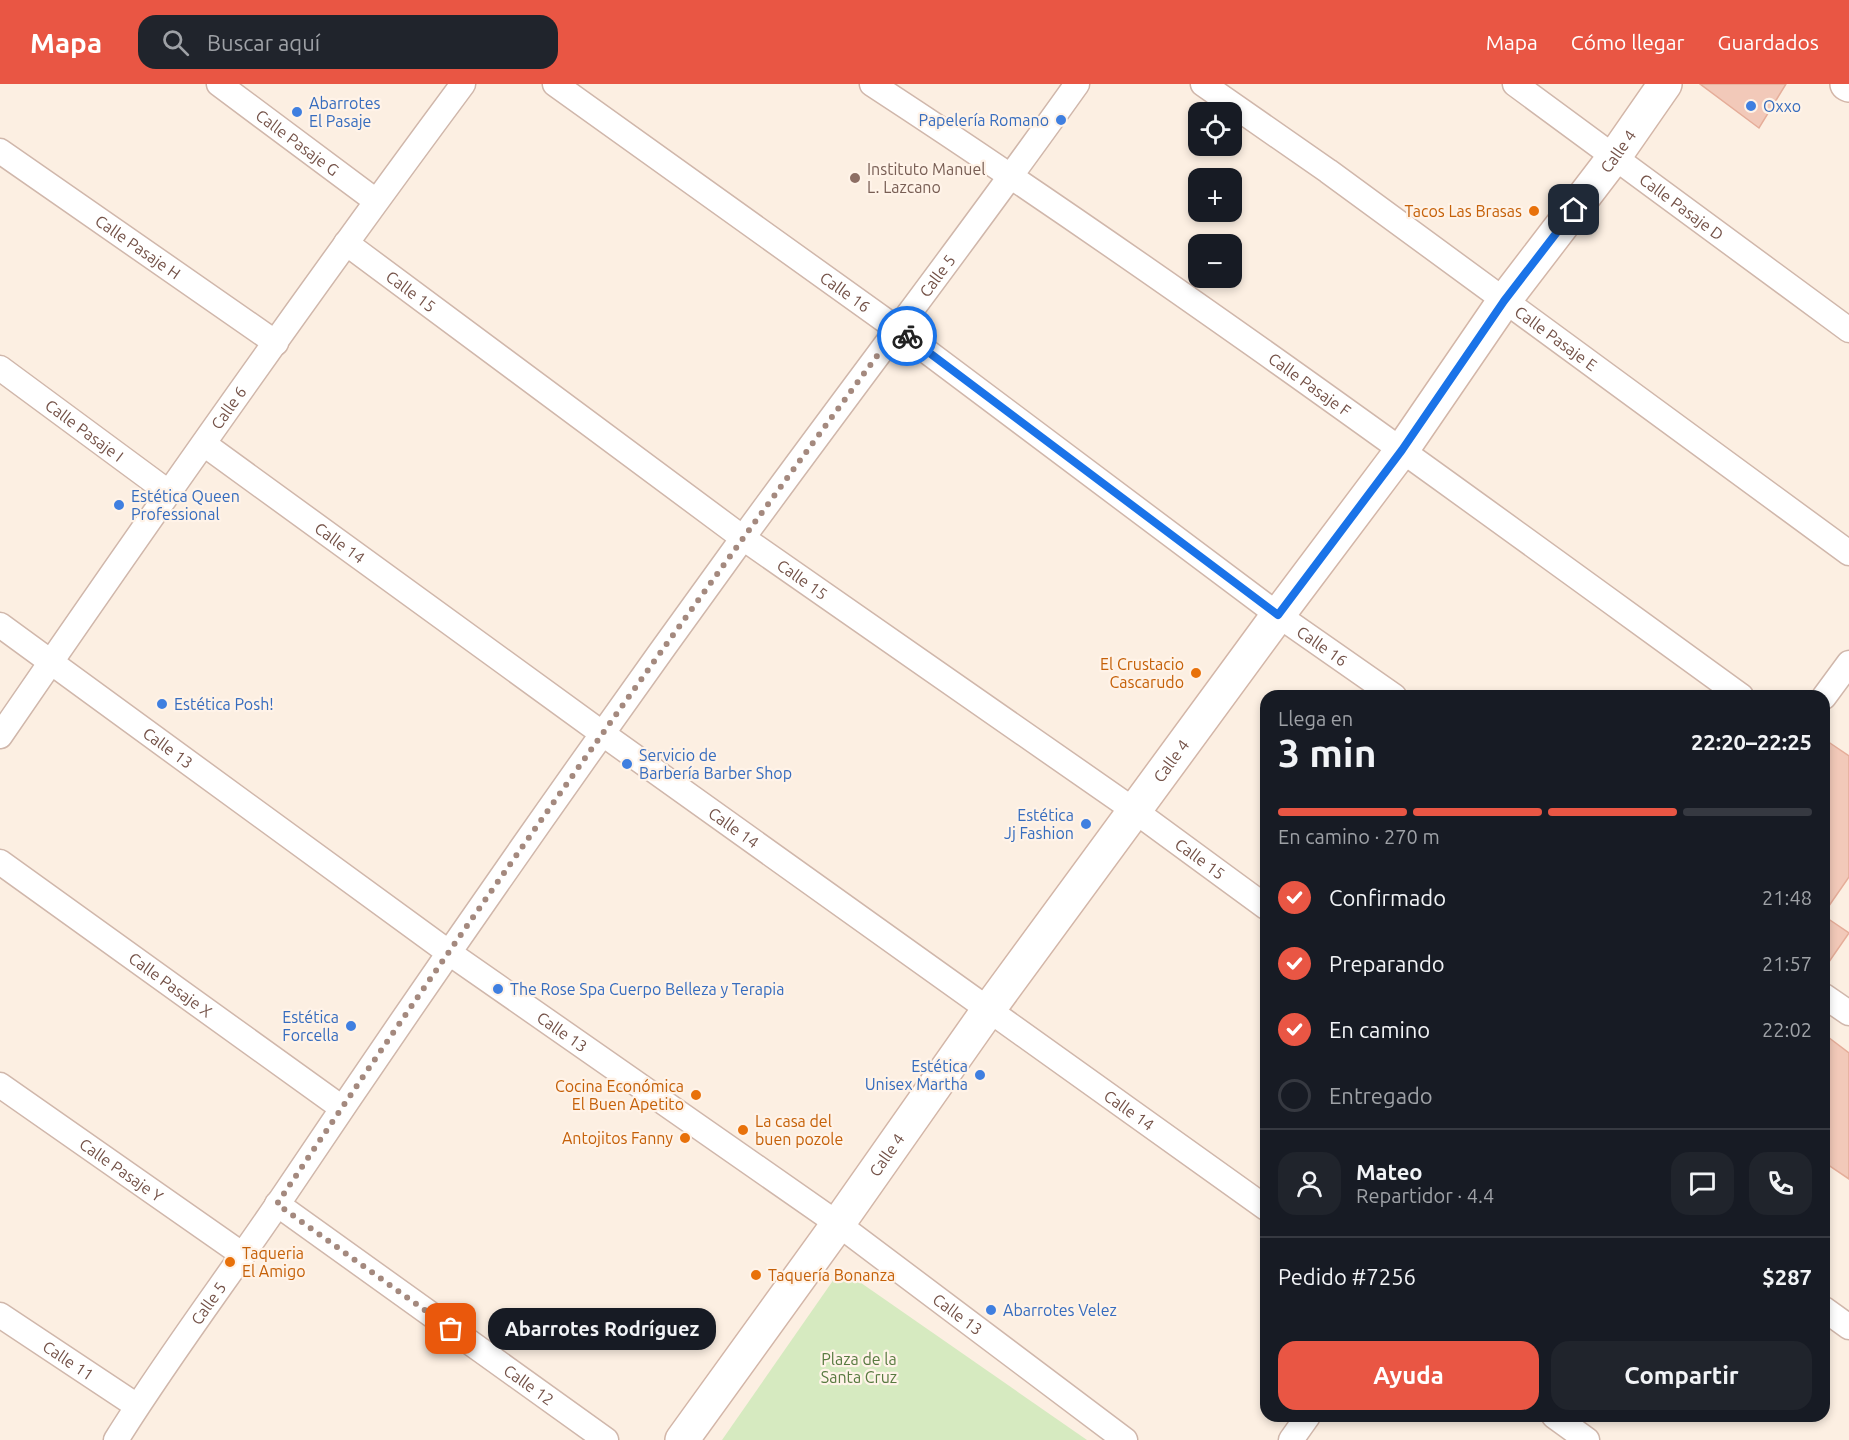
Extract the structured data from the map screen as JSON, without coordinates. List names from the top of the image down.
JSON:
{
  "streets": {
    "street": [
      "Calle Pasaje G",
      "Calle 4",
      "Calle Pasaje D",
      "Calle Pasaje H",
      "Calle 5",
      "Calle 15",
      "Calle 16",
      "Calle Pasaje E",
      "Calle Pasaje F",
      "Calle 6",
      "Calle Pasaje I",
      "Calle 14",
      "Calle 13",
      "Calle Pasaje X",
      "Calle Pasaje Y",
      "Calle 11",
      "Calle 12"
    ]
  },
  "crossings": [
    ["Calle Pasaje G", "Calle 6"],
    ["Calle 4", "Calle Pasaje D"],
    ["Calle 4", "Calle 15"],
    ["Calle 4", "Calle 16"],
    ["Calle 4", "Calle Pasaje E"],
    ["Calle 4", "Calle Pasaje F"],
    ["Calle 4", "Calle 14"],
    ["Calle 4", "Calle 13"],
    ["Calle Pasaje H", "Calle 6"],
    ["Calle 5", "Calle 15"],
    ["Calle 5", "Calle 16"],
    ["Calle 5", "Calle Pasaje F"],
    ["Calle 5", "Calle 14"],
    ["Calle 5", "Calle 13"],
    ["Calle 5", "Calle Pasaje X"],
    ["Calle 5", "Calle Pasaje Y"],
    ["Calle 5", "Calle 11"],
    ["Calle 5", "Calle 12"],
    ["Calle 15", "Calle 6"],
    ["Calle 6", "Calle Pasaje I"],
    ["Calle 6", "Calle 14"],
    ["Calle 6", "Calle 13"]
  ],
  "parks": ["Plaza de la Santa Cruz"],
  "places": [
    "Oxxo",
    "Abarrotes El Pasaje",
    "Papelería Romano",
    "Instituto Manuel L. Lazcano",
    "Tacos Las Brasas",
    "Estética Queen Professional",
    "El Crustacio Cascarudo",
    "Estética Posh!",
    "Servicio de Barbería Barber Shop",
    "Estética Jj Fashion",
    "The Rose Spa Cuerpo Belleza y Terapia",
    "Estética Forcella",
    "Estética Unisex Martha",
    "Cocina Económica El Buen Apetito",
    "La casa del buen pozole",
    "Antojitos Fanny",
    "Taqueria El Amigo",
    "Taquería Bonanza",
    "Abarrotes Velez",
    "Abarrotes Rodríguez"
  ],
  "page": {
    "header": "Mapa",
    "search": "Buscar aquí",
    "nav": ["Mapa", "Cómo llegar", "Guardados"],
    "map_buttons": ["+", "−"],
    "heading": ["3 min", "Llega en", "22:20–22:25"],
    "panel": [
      "Mateo",
      "Repartidor · 4.4",
      "Pedido #7256",
      "$287"
    ],
    "bar": "En camino · 270 m",
    "list": [
      ["Confirmado", "21:48"],
      ["Preparando", "21:57"],
      ["En camino", "22:02"],
      "Entregado"
    ],
    "bubble": "Abarrotes Rodríguez",
    "buttons": ["Ayuda", "Compartir"]
  }
}
